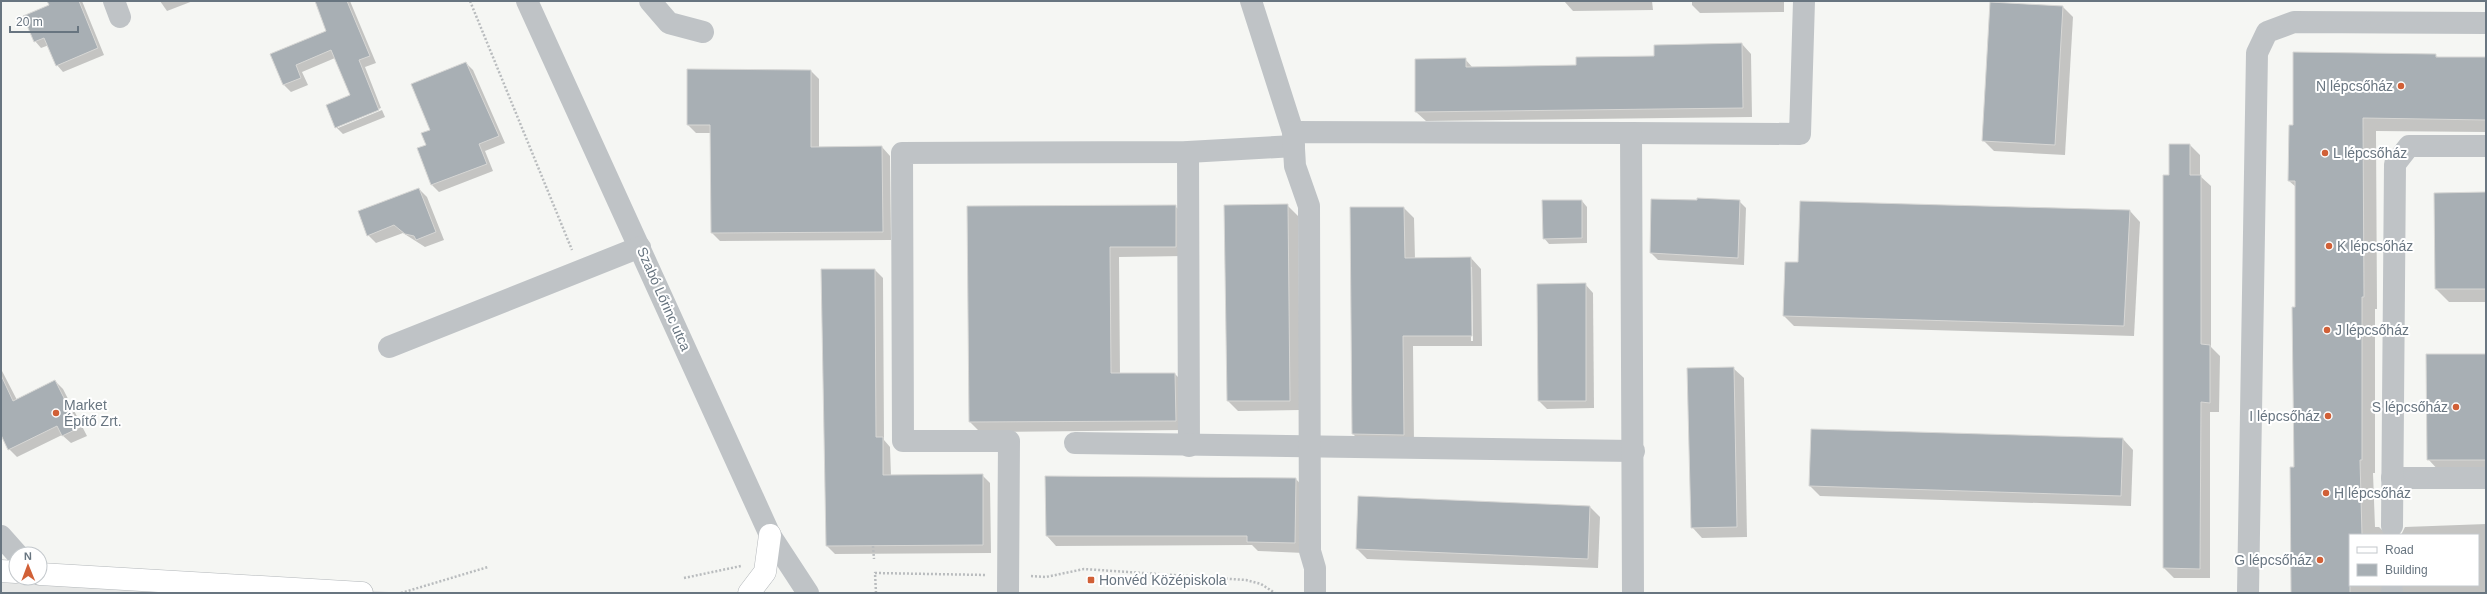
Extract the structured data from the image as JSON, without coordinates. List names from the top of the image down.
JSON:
{
  "streets": {
    "street": ["Szabó Lőrinc utca"]
  },
  "places": {
    "other": [
      "N lépcsőház",
      "L lépcsőház",
      "K lépcsőház",
      "J lépcsőház",
      "S lépcsőház",
      "Market Építő Zrt.",
      "I lépcsőház",
      "H lépcsőház",
      "G lépcsőház"
    ],
    "transit": ["Honvéd Középiskola"]
  },
  "legend": ["Road", "Building"],
  "scale_bar": "20 m",
  "north": "top"
}
